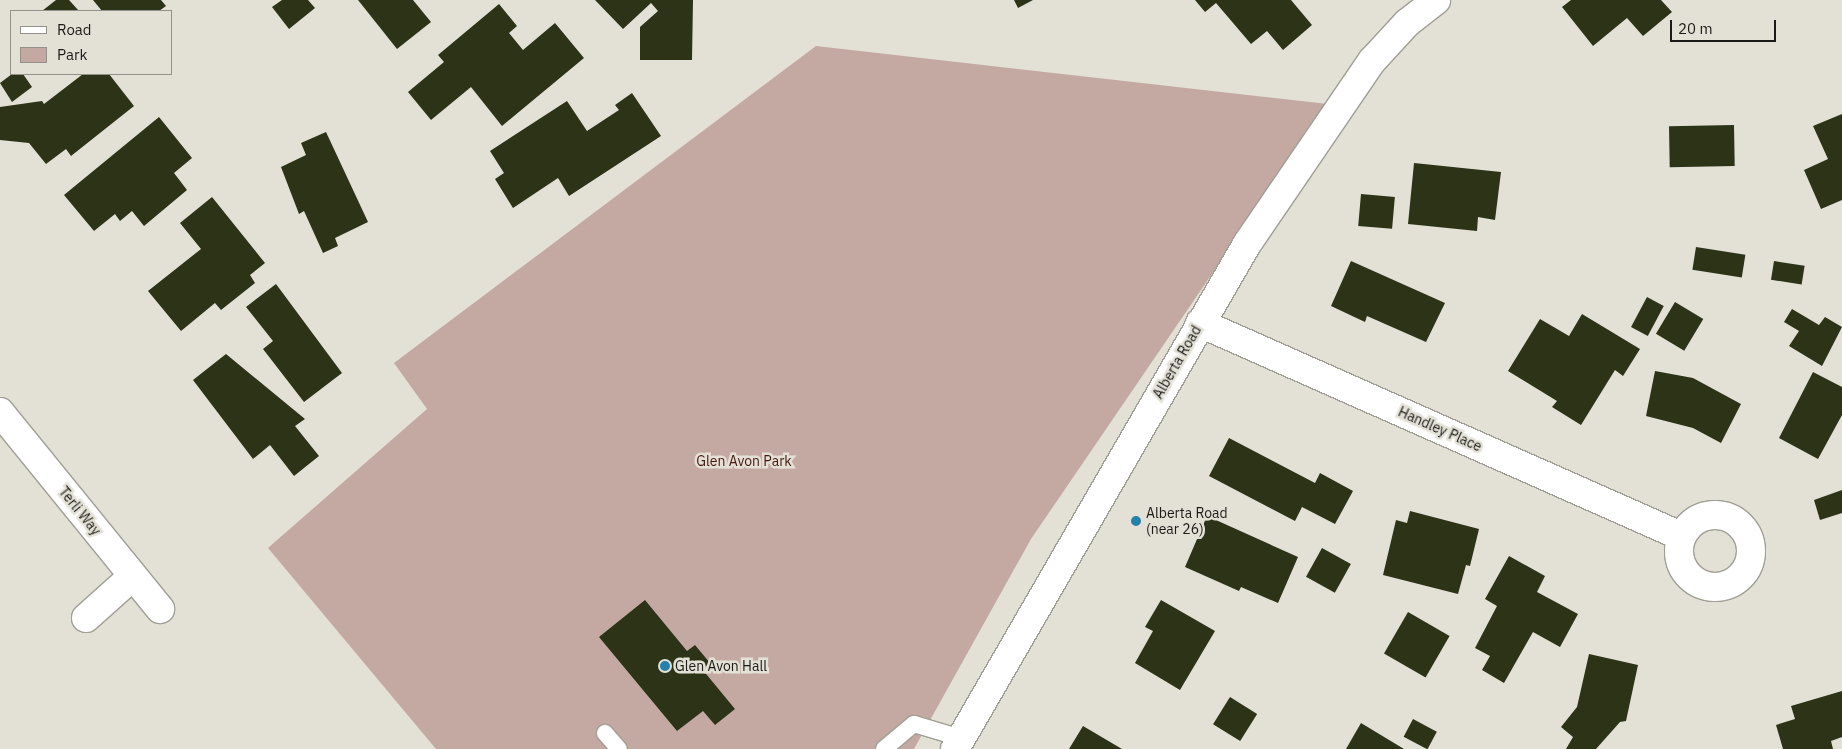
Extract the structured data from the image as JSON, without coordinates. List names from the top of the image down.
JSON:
{
  "streets": {
    "street": ["Alberta Road", "Handley Place", "Terli Way"]
  },
  "crossings": [
    ["Alberta Road", "Handley Place"]
  ],
  "parks": ["Glen Avon Park"],
  "places": ["Alberta Road (near 26)", "Glen Avon Hall"],
  "legend": ["Road", "Park"],
  "scale_bar": "20 m"
}
